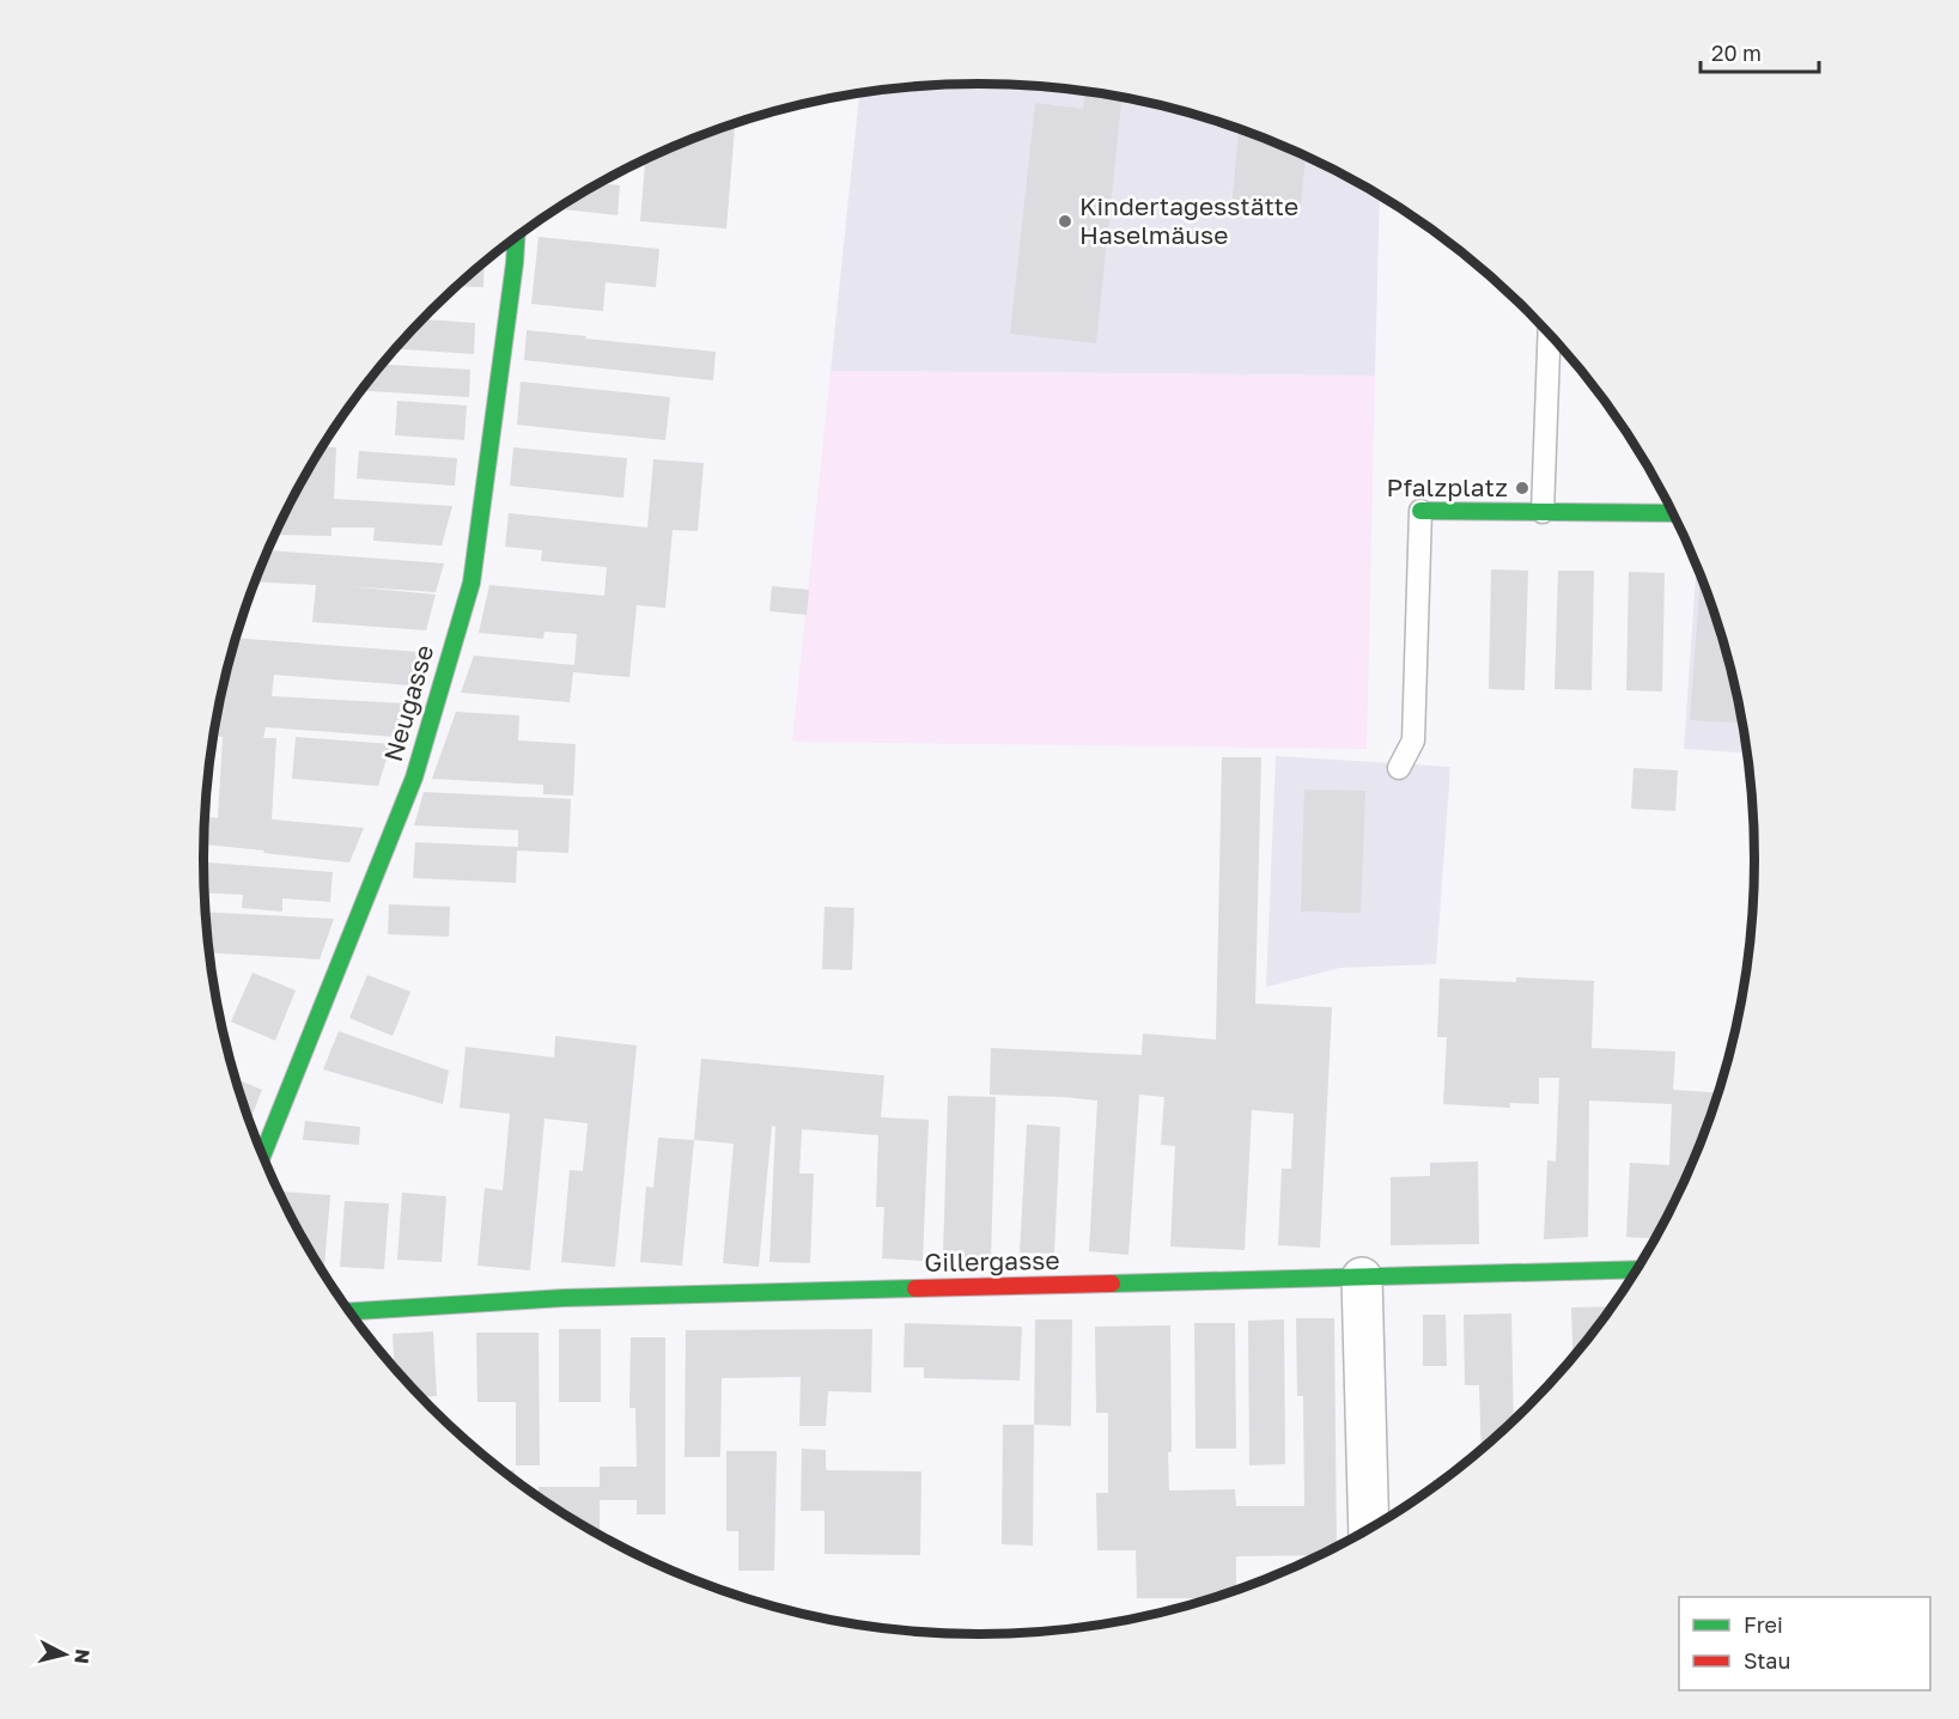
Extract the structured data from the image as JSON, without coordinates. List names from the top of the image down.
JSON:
{
  "streets": {
    "street": ["Neugasse", "Gillergasse"]
  },
  "places": ["Kindertagesstätte Haselmäuse", "Pfalzplatz"],
  "legend": ["Frei", "Stau"],
  "scale_bar": "20 m",
  "north": "right"
}
